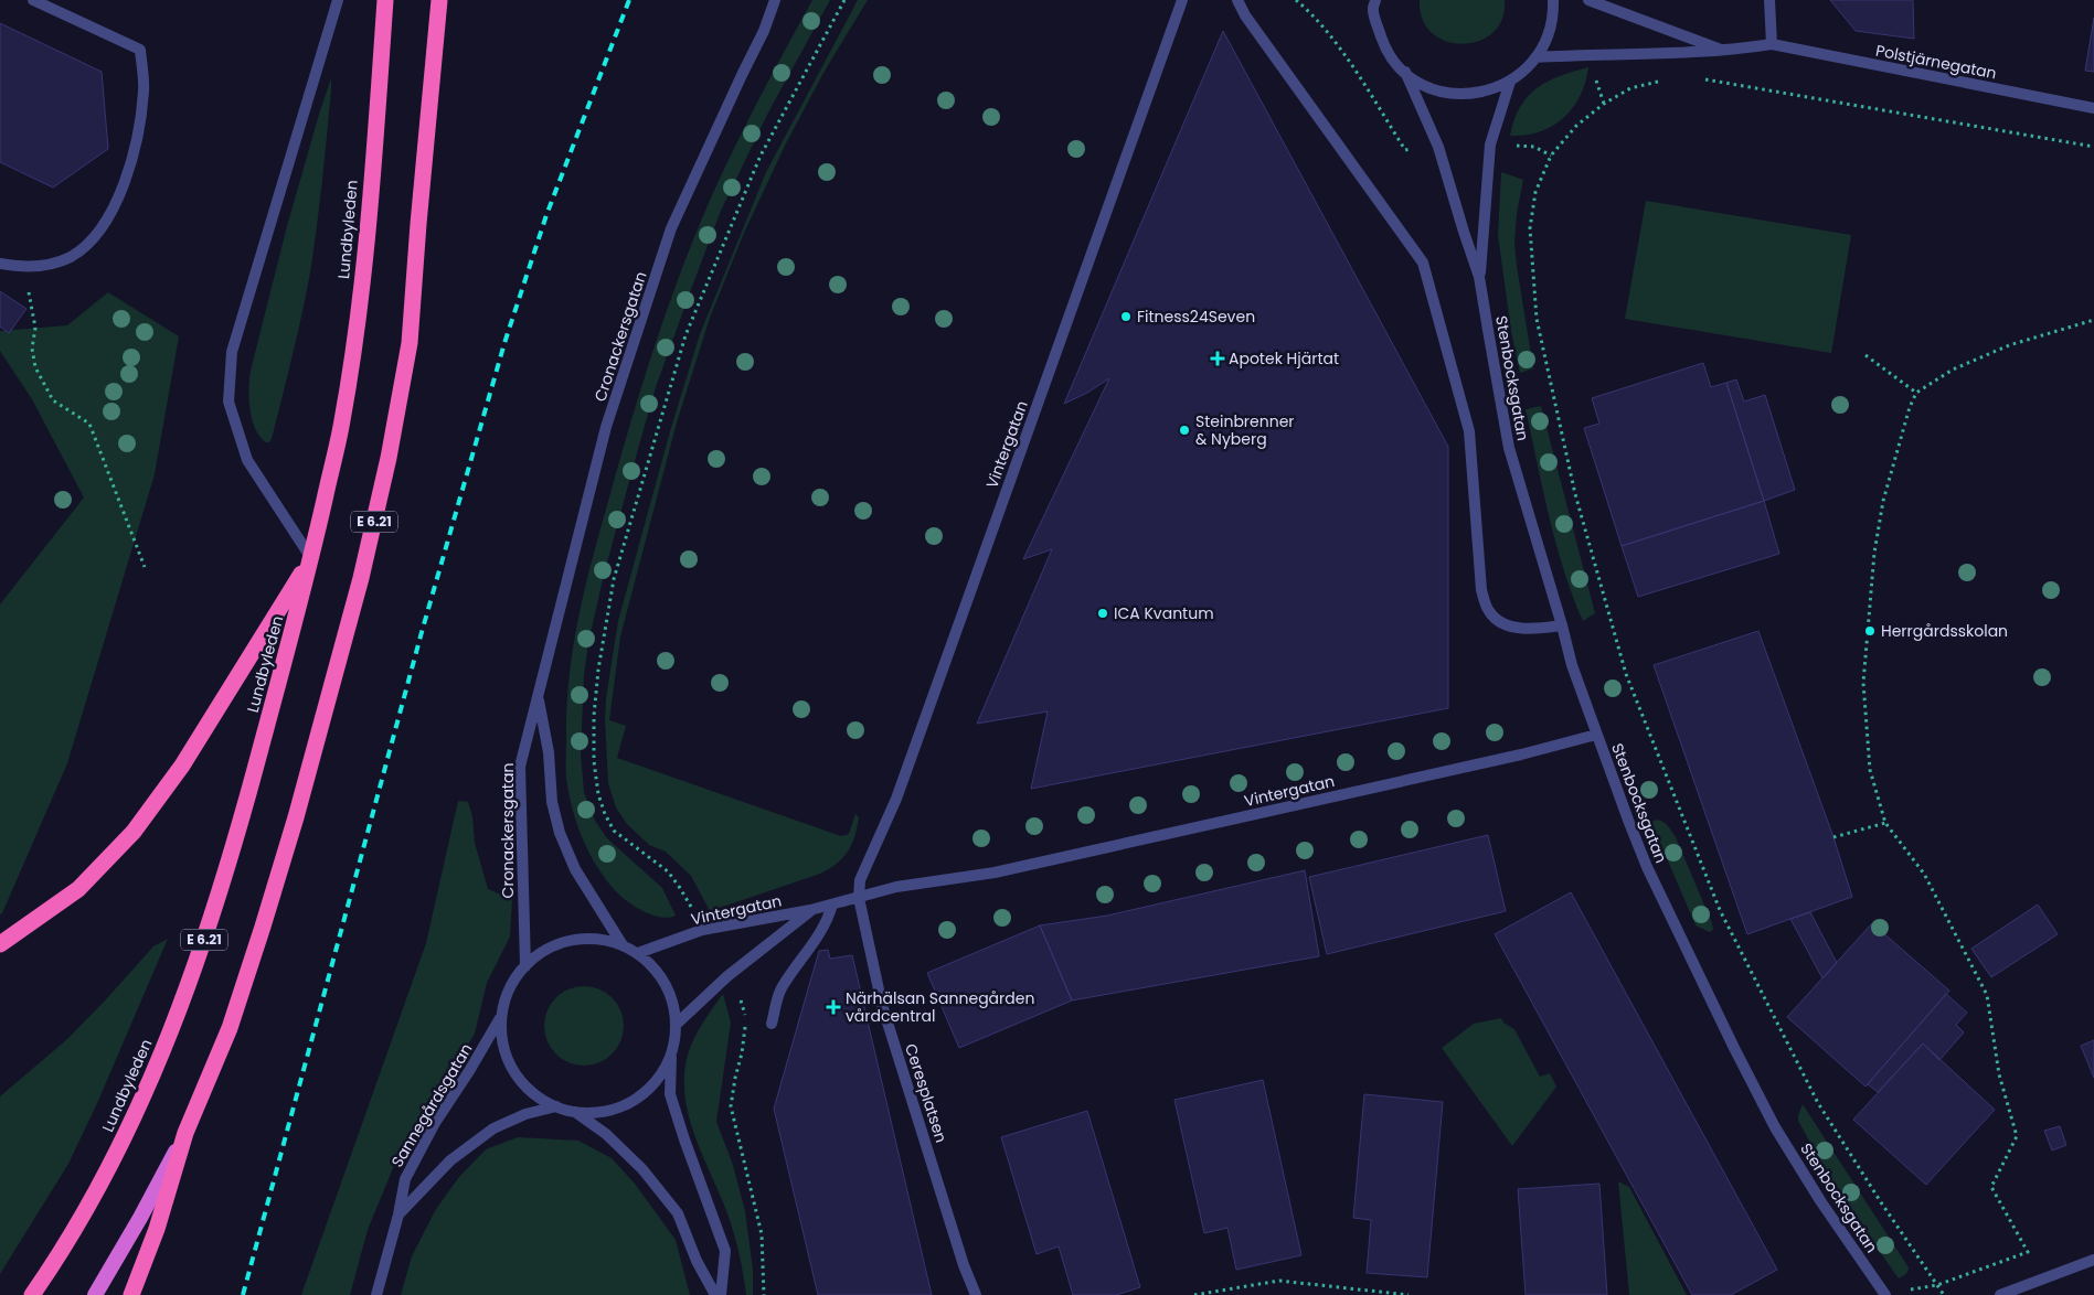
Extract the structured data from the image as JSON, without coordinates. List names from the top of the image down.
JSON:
{
  "streets": {
    "highway": ["Lundbyleden", "E 6.21"],
    "street": [
      "Polstjärnegatan",
      "Cronackersgatan",
      "Stenbocksgatan",
      "Vintergatan",
      "Ceresplatsen",
      "Sannegårdsgatan"
    ]
  },
  "crossings": [
    ["Cronackersgatan", "Vintergatan"],
    ["Cronackersgatan", "Sannegårdsgatan"],
    ["Stenbocksgatan", "Vintergatan"],
    ["Vintergatan", "Ceresplatsen"],
    ["Vintergatan", "Sannegårdsgatan"]
  ],
  "places": {
    "other": [
      "Fitness24Seven",
      "Steinbrenner & Nyberg",
      "ICA Kvantum",
      "Herrgårdsskolan"
    ],
    "health": ["Apotek Hjärtat", "Närhälsan Sannegården vårdcentral"]
  }
}
